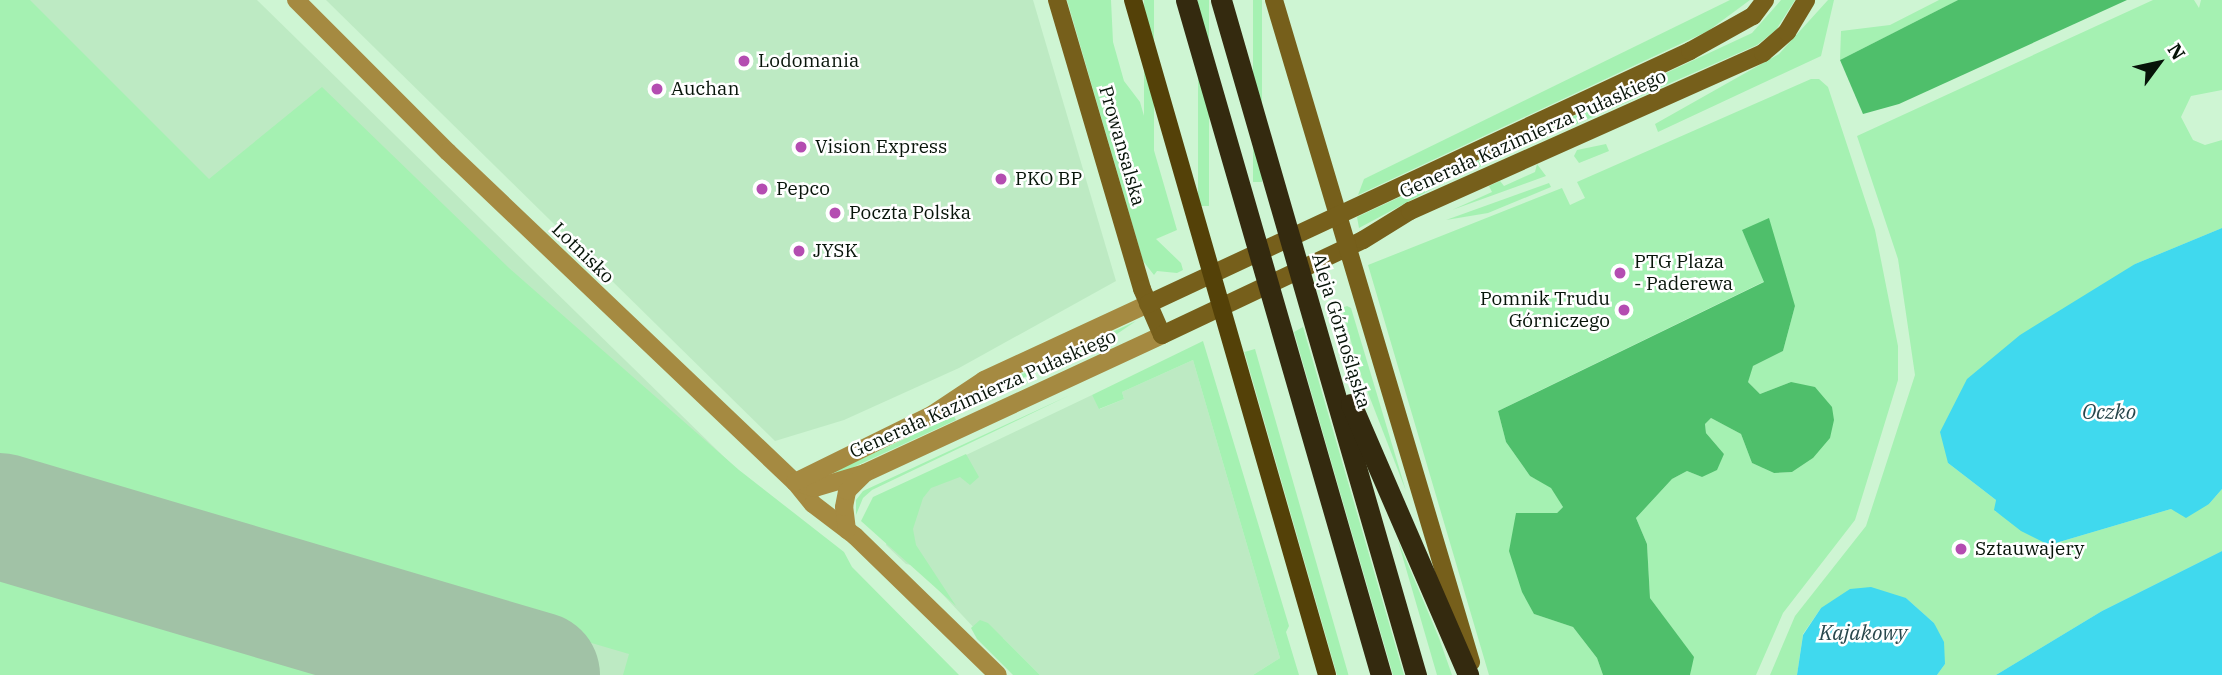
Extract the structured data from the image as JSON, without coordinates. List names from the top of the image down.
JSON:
{
  "streets": {
    "highway": ["Aleja Górnośląska"],
    "street": ["Generała Kazimierza Pułaskiego", "Prowansalska", "Lotnisko"]
  },
  "crossings": [
    ["Generała Kazimierza Pułaskiego", "Prowansalska"],
    ["Generała Kazimierza Pułaskiego", "Lotnisko"]
  ],
  "water": ["Oczko", "Kajakowy"],
  "places": [
    "Lodomania",
    "Auchan",
    "Vision Express",
    "PKO BP",
    "Pepco",
    "Poczta Polska",
    "JYSK",
    "PTG Plaza - Paderewa",
    "Pomnik Trudu Górniczego",
    "Sztauwajery"
  ],
  "north": "top right"
}
